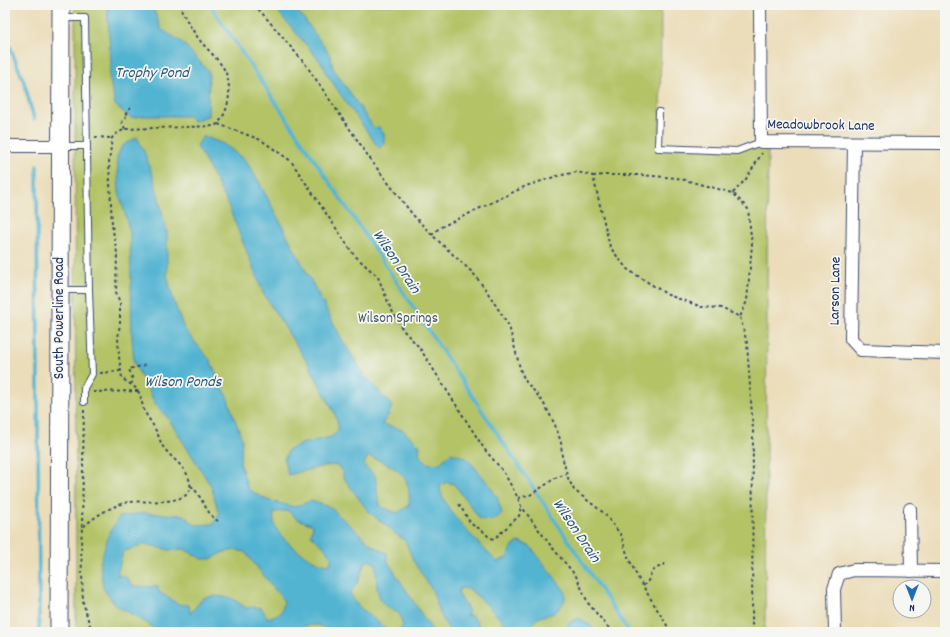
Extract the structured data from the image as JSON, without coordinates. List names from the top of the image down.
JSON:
{
  "streets": {
    "street": ["Meadowbrook Lane", "Larson Lane", "South Powerline Road"]
  },
  "crossings": [
    ["Meadowbrook Lane", "Larson Lane"]
  ],
  "water": ["Trophy Pond", "Wilson Drain", "Wilson Ponds"],
  "parks": ["Wilson Springs"],
  "north": "bottom"
}
